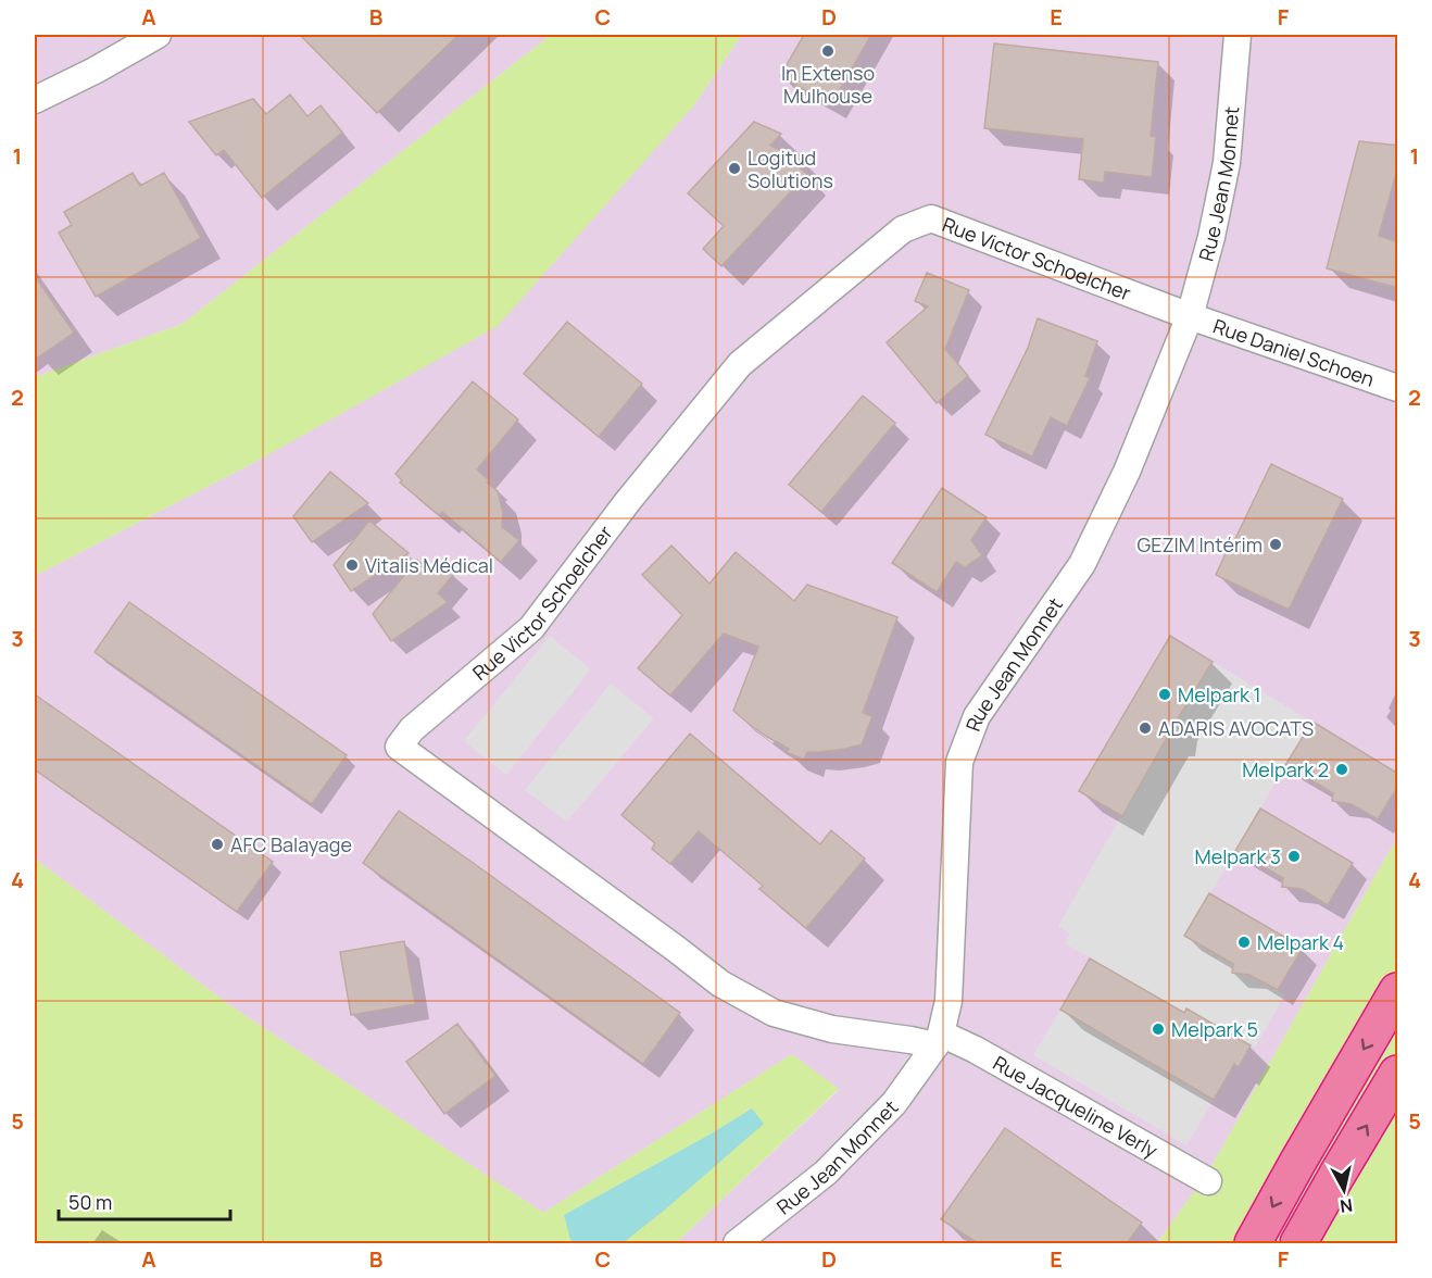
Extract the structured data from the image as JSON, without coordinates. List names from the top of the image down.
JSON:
{
  "streets": {
    "street": [
      "Rue Jean Monnet",
      "Rue Victor Schoelcher",
      "Rue Daniel Schoen",
      "Rue Jacqueline Verly"
    ]
  },
  "crossings": [
    ["Rue Jean Monnet", "Rue Victor Schoelcher"],
    ["Rue Jean Monnet", "Rue Daniel Schoen"],
    ["Rue Jean Monnet", "Rue Jacqueline Verly"],
    ["Rue Victor Schoelcher", "Rue Daniel Schoen"],
    ["Rue Victor Schoelcher", "Rue Jacqueline Verly"]
  ],
  "places": [
    "In Extenso Mulhouse",
    "Logitud Solutions",
    "GEZIM Intérim",
    "Vitalis Médical",
    "Melpark 1",
    "ADARIS AVOCATS",
    "Melpark 2",
    "AFC Balayage",
    "Melpark 3",
    "Melpark 4",
    "Melpark 5"
  ],
  "scale_bar": "50 m",
  "north": "bottom",
  "grid": {
    "columns": [
      "A",
      "B",
      "C",
      "D",
      "E",
      "F"
    ],
    "rows": [
      "1",
      "2",
      "3",
      "4",
      "5"
    ]
  }
}
